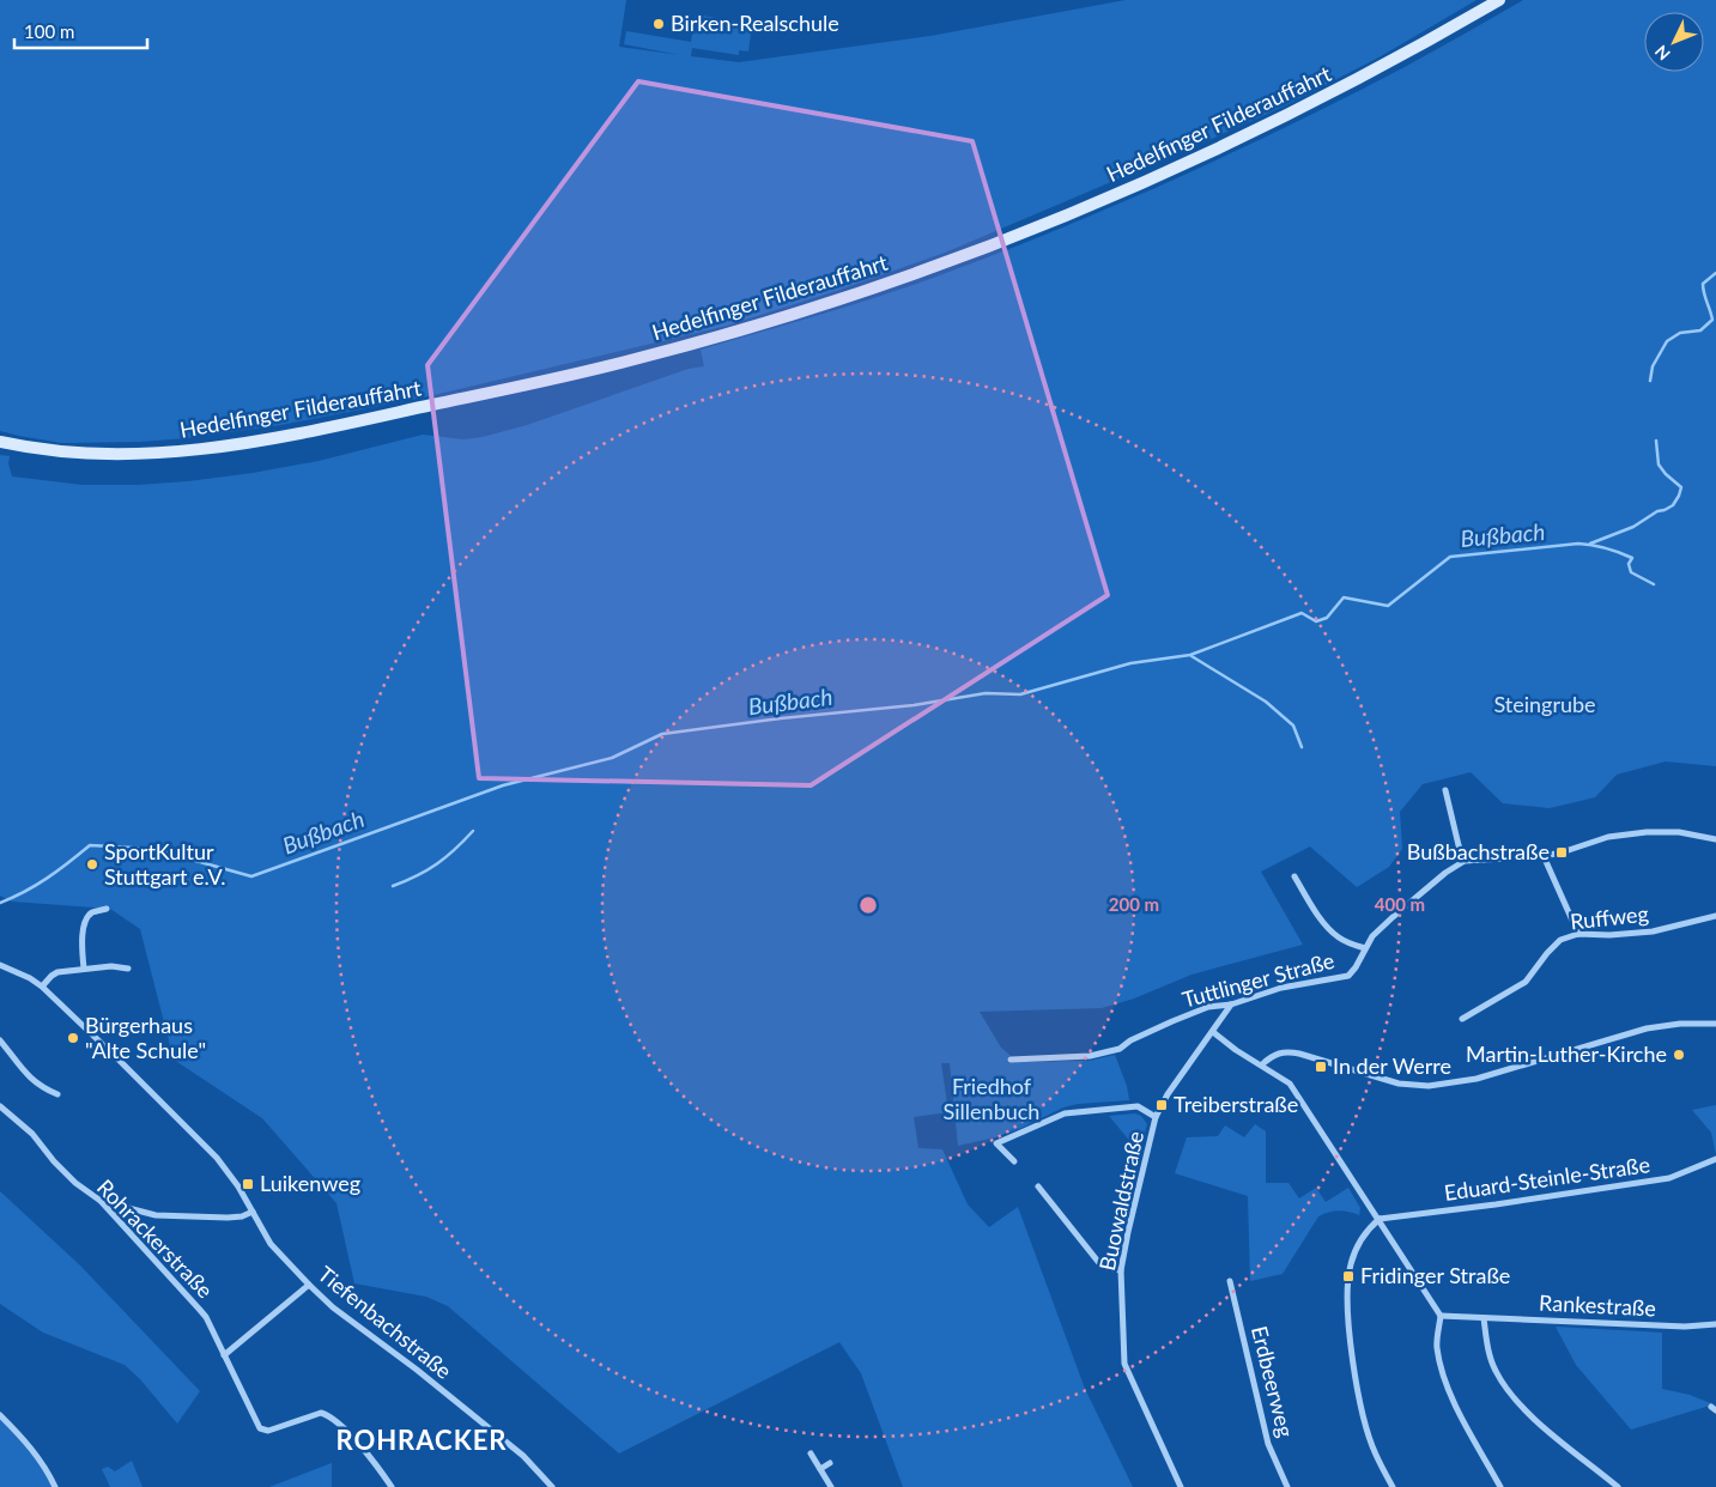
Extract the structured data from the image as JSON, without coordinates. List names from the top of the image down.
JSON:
{
  "streets": {
    "main road": ["Hedelfinger Filderauffahrt"],
    "street": [
      "Ruffweg",
      "Tuttlinger Straße",
      "Eduard-Steinle-Straße",
      "Buowaldstraße",
      "Rohrackerstraße",
      "Rankestraße",
      "Tiefenbachstraße",
      "Erdbeerweg"
    ]
  },
  "crossings": [
    ["Tuttlinger Straße", "Buowaldstraße"]
  ],
  "districts": ["ROHRACKER"],
  "water": ["Bußbach"],
  "parks": ["Steingrube", "Friedhof Sillenbuch"],
  "places": {
    "other": [
      "Birken-Realschule",
      "SportKultur Stuttgart e.V.",
      "Bürgerhaus \"Alte Schule\"",
      "Martin-Luther-Kirche"
    ],
    "transit": [
      "Bußbachstraße",
      "In der Werre",
      "Treiberstraße",
      "Luikenweg",
      "Fridinger Straße"
    ]
  },
  "scale_bar": "100 m",
  "north": "bottom left",
  "rings": ["200 m", "400 m"]
}
